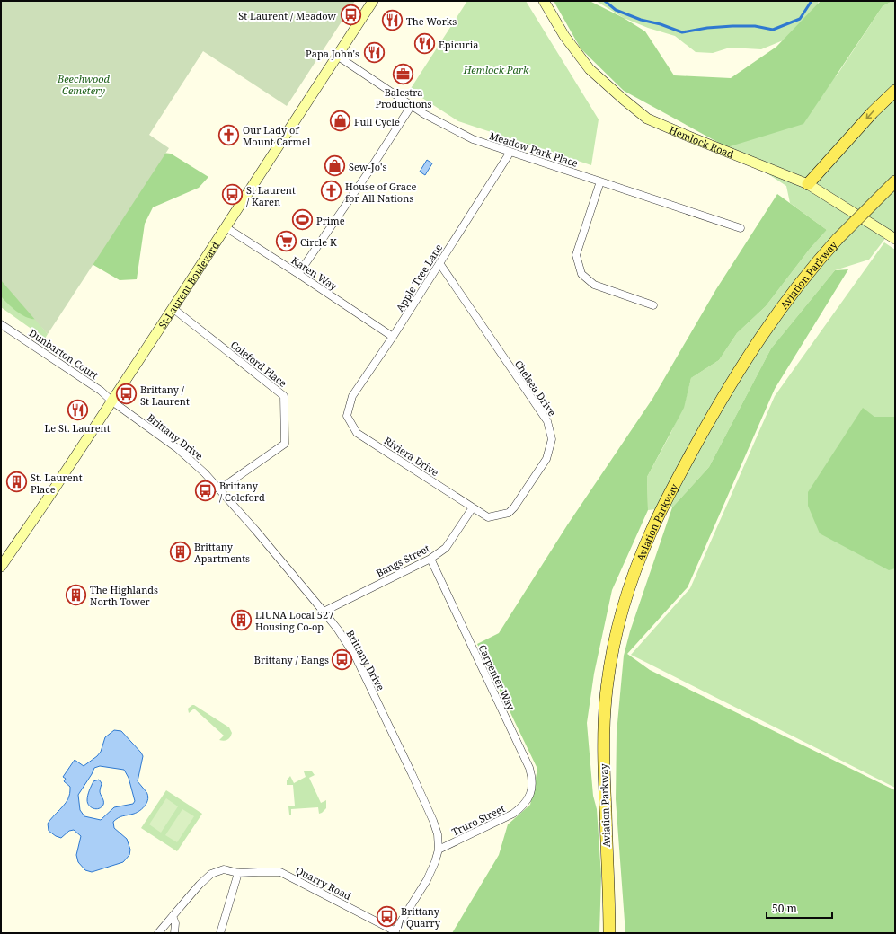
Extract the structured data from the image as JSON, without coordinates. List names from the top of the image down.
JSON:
{
  "streets": {
    "main road": ["Hemlock Road", "Aviation Parkway", "St-Laurent Boulevard"],
    "street": [
      "Meadow Park Place",
      "Karen Way",
      "Apple Tree Lane",
      "Dunbarton Court",
      "Coleford Place",
      "Chelsea Drive",
      "Brittany Drive",
      "Riviera Drive",
      "Bangs Street",
      "Carpenter Way",
      "Truro Street",
      "Quarry Road"
    ]
  },
  "crossings": [
    ["Meadow Park Place", "Apple Tree Lane"],
    ["Meadow Park Place", "St-Laurent Boulevard"],
    ["Karen Way", "Apple Tree Lane"],
    ["Karen Way", "St-Laurent Boulevard"],
    ["Apple Tree Lane", "Chelsea Drive"],
    ["Apple Tree Lane", "Riviera Drive"],
    ["St-Laurent Boulevard", "Dunbarton Court"],
    ["St-Laurent Boulevard", "Coleford Place"],
    ["St-Laurent Boulevard", "Brittany Drive"],
    ["Dunbarton Court", "Brittany Drive"],
    ["Coleford Place", "Brittany Drive"],
    ["Chelsea Drive", "Riviera Drive"],
    ["Chelsea Drive", "Bangs Street"],
    ["Brittany Drive", "Bangs Street"],
    ["Brittany Drive", "Truro Street"],
    ["Brittany Drive", "Quarry Road"],
    ["Riviera Drive", "Bangs Street"],
    ["Bangs Street", "Carpenter Way"],
    ["Carpenter Way", "Truro Street"]
  ],
  "parks": ["Hemlock Park", "Beechwood Cemetery"],
  "places": {
    "bus stop": [
      "St Laurent / Meadow",
      "St Laurent / Karen",
      "Brittany / St Laurent",
      "Brittany / Coleford",
      "Brittany / Bangs",
      "Brittany / Quarry"
    ],
    "restaurant": [
      "The Works",
      "Epicuria",
      "Papa John's",
      "Le St. Laurent"
    ],
    "office": ["Balestra Productions"],
    "shop": ["Full Cycle", "Sew-Jo's"],
    "church": ["Our Lady of Mount Carmel", "House of Grace for All Nations"],
    "sports": ["Prime"],
    "supermarket": ["Circle K"],
    "building": [
      "St. Laurent Place",
      "Brittany Apartments",
      "The Highlands North Tower",
      "LIUNA Local 527 Housing Co-op"
    ]
  },
  "scale_bar": "50 m"
}
